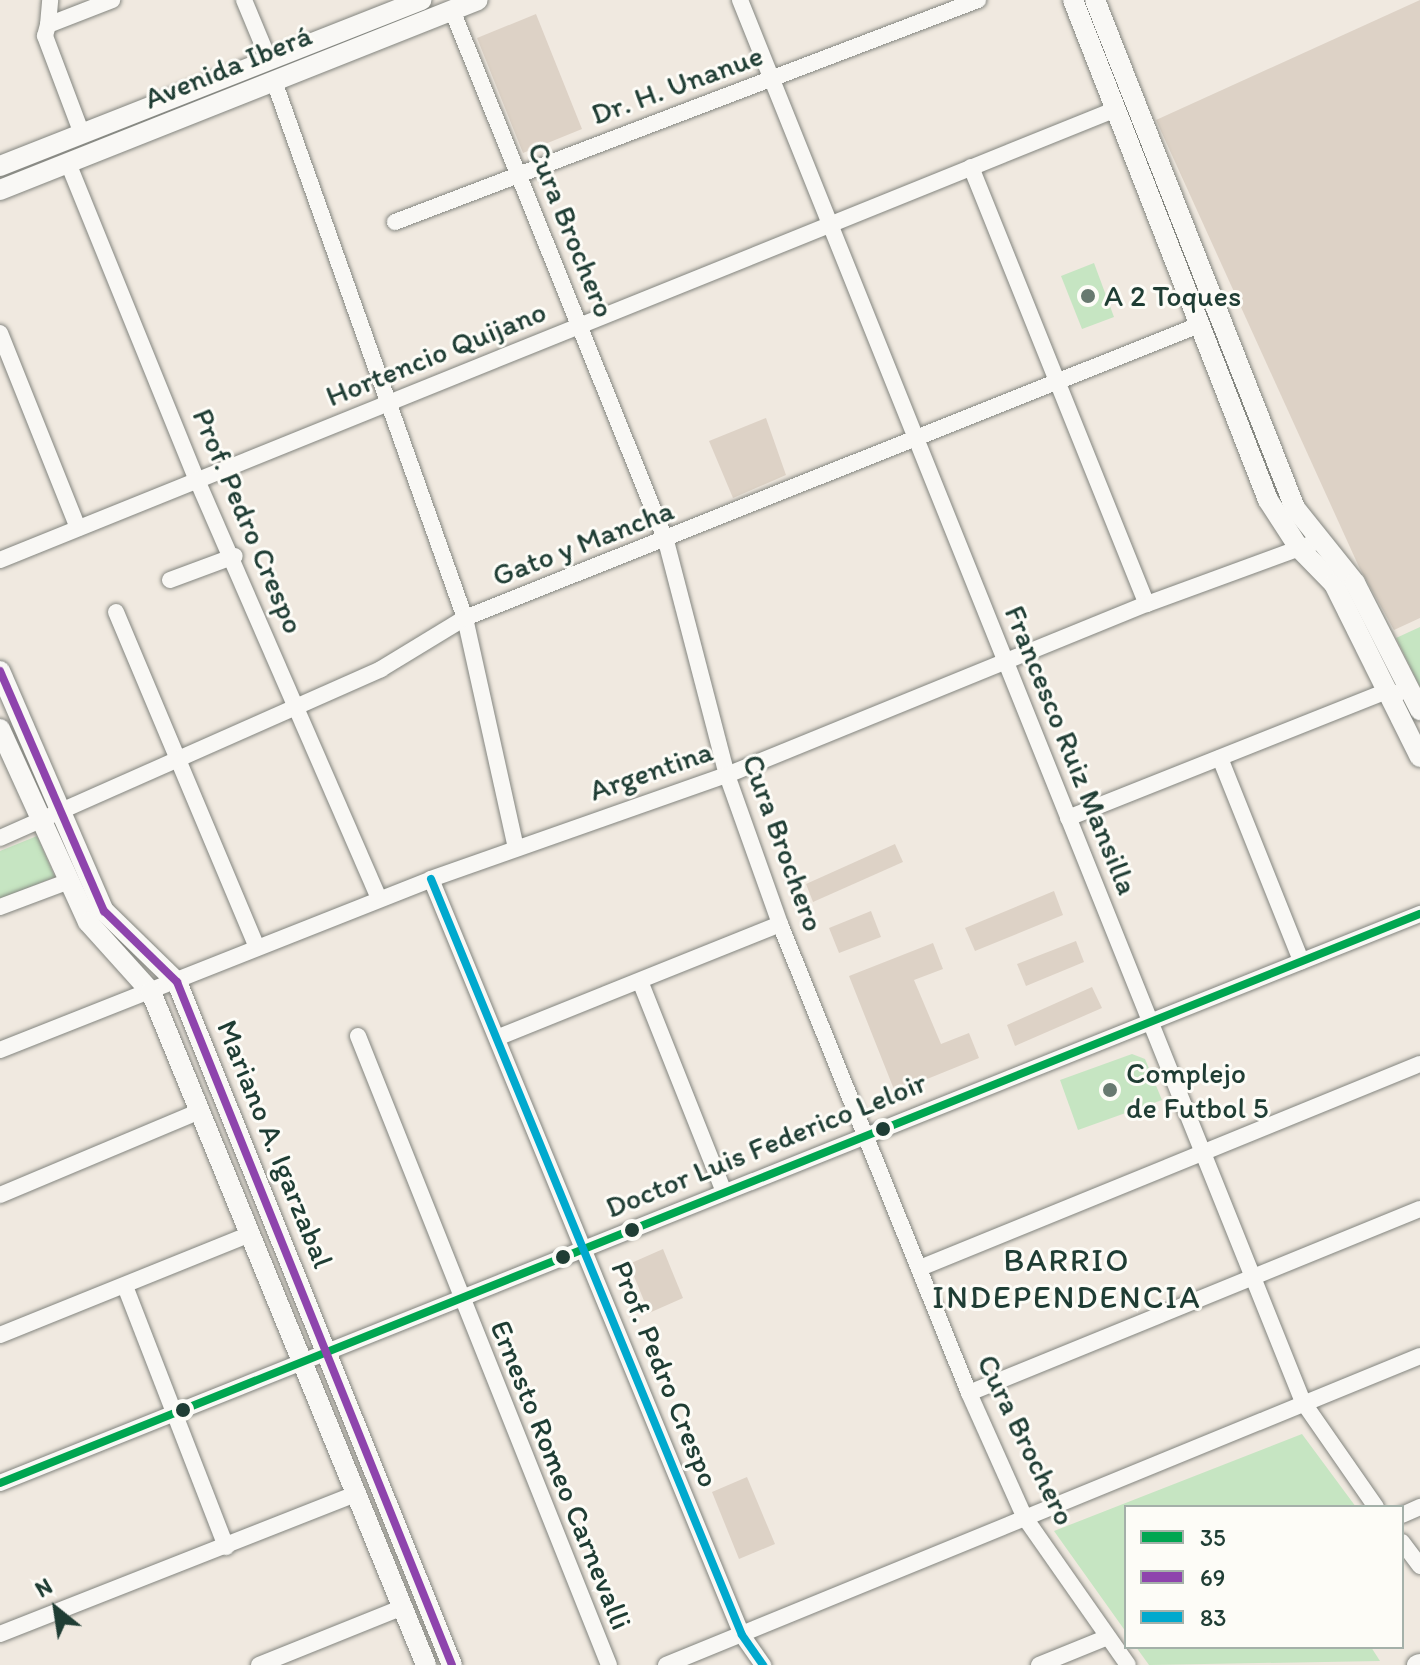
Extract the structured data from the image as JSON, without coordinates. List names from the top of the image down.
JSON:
{
  "streets": {
    "main road": ["Avenida Iberá", "Mariano A. Igarzabal"],
    "street": [
      "Dr. H. Unanue",
      "Cura Brochero",
      "Hortencio Quijano",
      "Prof. Pedro Crespo",
      "Gato y Mancha",
      "Francesco Ruiz Mansilla",
      "Argentina",
      "Doctor Luis Federico Leloir",
      "Ernesto Romeo Carnevalli"
    ]
  },
  "crossings": [
    ["Avenida Iberá", "Cura Brochero"],
    ["Avenida Iberá", "Prof. Pedro Crespo"],
    ["Dr. H. Unanue", "Cura Brochero"],
    ["Dr. H. Unanue", "Francesco Ruiz Mansilla"],
    ["Cura Brochero", "Hortencio Quijano"],
    ["Cura Brochero", "Gato y Mancha"],
    ["Cura Brochero", "Argentina"],
    ["Cura Brochero", "Doctor Luis Federico Leloir"],
    ["Hortencio Quijano", "Prof. Pedro Crespo"],
    ["Hortencio Quijano", "Francesco Ruiz Mansilla"],
    ["Prof. Pedro Crespo", "Gato y Mancha"],
    ["Prof. Pedro Crespo", "Argentina"],
    ["Prof. Pedro Crespo", "Doctor Luis Federico Leloir"],
    ["Gato y Mancha", "Francesco Ruiz Mansilla"],
    ["Gato y Mancha", "Mariano A. Igarzabal"],
    ["Francesco Ruiz Mansilla", "Argentina"],
    ["Francesco Ruiz Mansilla", "Doctor Luis Federico Leloir"],
    ["Argentina", "Mariano A. Igarzabal"],
    ["Mariano A. Igarzabal", "Doctor Luis Federico Leloir"],
    ["Doctor Luis Federico Leloir", "Ernesto Romeo Carnevalli"]
  ],
  "districts": ["BARRIO INDEPENDENCIA"],
  "places": ["A 2 Toques", "Complejo de Futbol 5"],
  "lines": ["transit line 69", "transit line 83", "transit line 35"],
  "legend": ["35", "69", "83"],
  "north": "top left"
}
